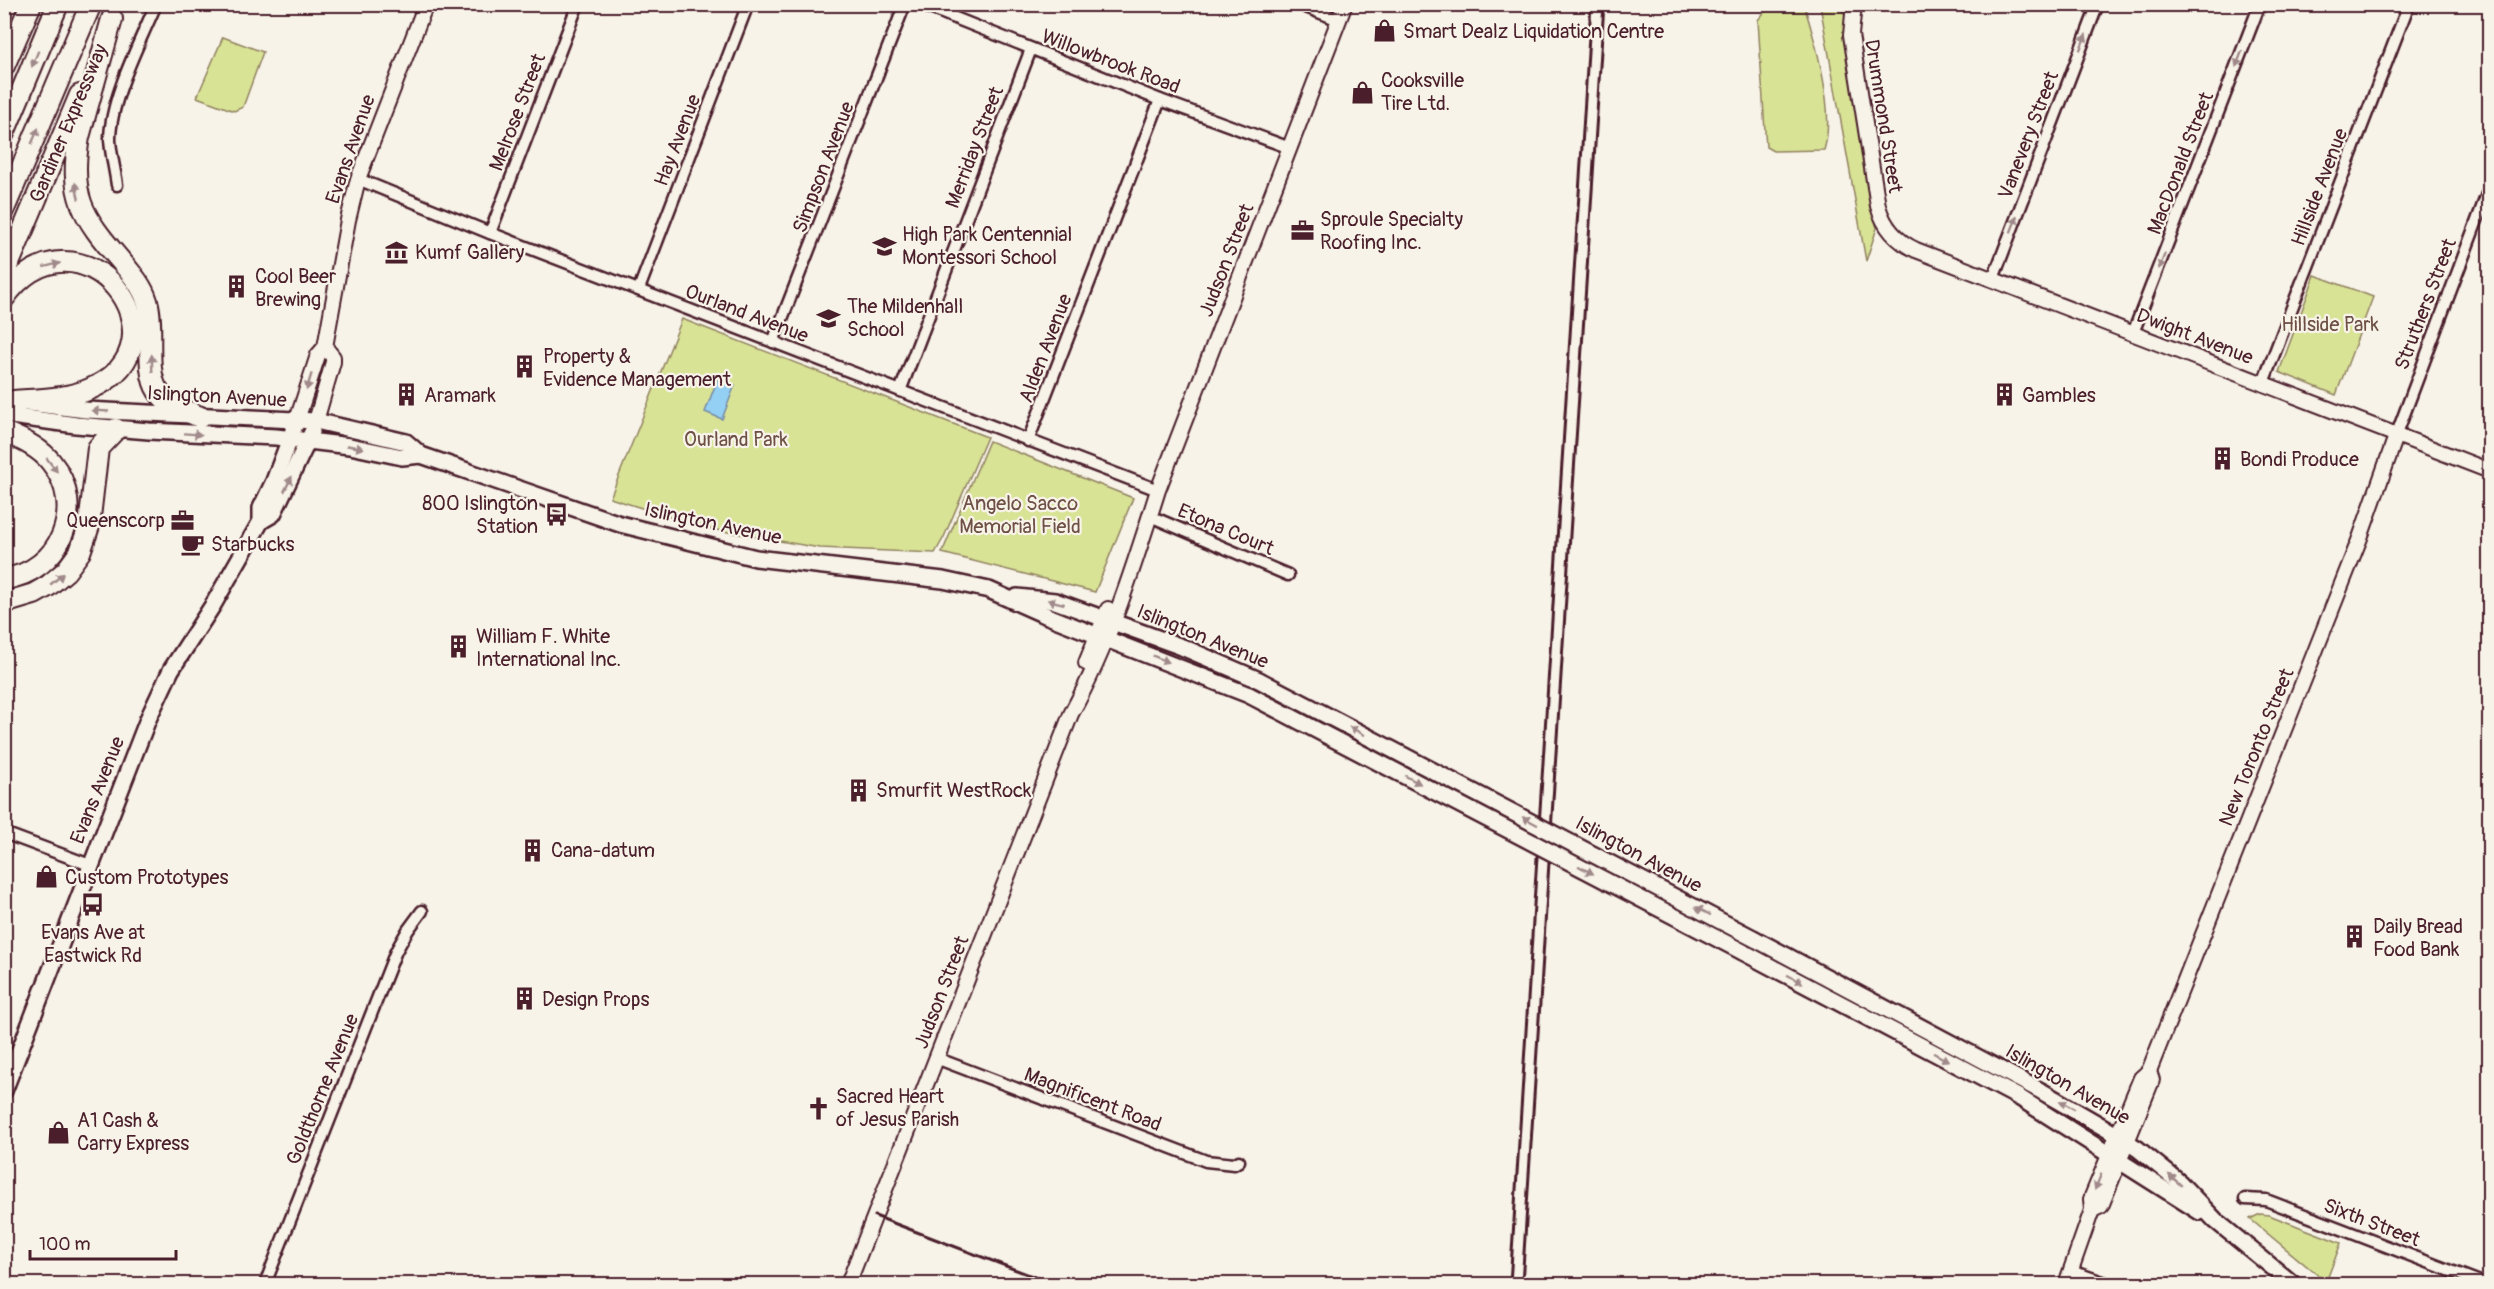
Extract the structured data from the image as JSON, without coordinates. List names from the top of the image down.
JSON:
{
  "streets": {
    "highway": ["Gardiner Expressway"],
    "main road": ["Evans Avenue", "Islington Avenue"],
    "street": [
      "Willowbrook Road",
      "Melrose Street",
      "Drummond Street",
      "Vanevery Street",
      "Hay Avenue",
      "Merriday Street",
      "MacDonald Street",
      "Simpson Avenue",
      "Hillside Avenue",
      "Judson Street",
      "Struthers Street",
      "Ourland Avenue",
      "Dwight Avenue",
      "Alden Avenue",
      "Etona Court",
      "New Toronto Street",
      "Goldthorne Avenue",
      "Magnificent Road",
      "Sixth Street"
    ]
  },
  "crossings": [
    ["Willowbrook Road", "Merriday Street"],
    ["Willowbrook Road", "Judson Street"],
    ["Willowbrook Road", "Alden Avenue"],
    ["Melrose Street", "Ourland Avenue"],
    ["Drummond Street", "Dwight Avenue"],
    ["Vanevery Street", "Dwight Avenue"],
    ["Hay Avenue", "Ourland Avenue"],
    ["Merriday Street", "Ourland Avenue"],
    ["Evans Avenue", "Ourland Avenue"],
    ["Evans Avenue", "Islington Avenue"],
    ["MacDonald Street", "Dwight Avenue"],
    ["Simpson Avenue", "Ourland Avenue"],
    ["Hillside Avenue", "Dwight Avenue"],
    ["Judson Street", "Ourland Avenue"],
    ["Judson Street", "Islington Avenue"],
    ["Judson Street", "Etona Court"],
    ["Judson Street", "Magnificent Road"],
    ["Struthers Street", "Dwight Avenue"],
    ["Struthers Street", "New Toronto Street"],
    ["Ourland Avenue", "Alden Avenue"],
    ["Dwight Avenue", "New Toronto Street"],
    ["Islington Avenue", "New Toronto Street"]
  ],
  "one_way": ["Vanevery Street", "MacDonald Street"],
  "parks": ["Hillside Park", "Ourland Park", "Angelo Sacco Memorial Field"],
  "places": {
    "shop": [
      "Smart Dealz Liquidation Centre",
      "Cooksville Tire Ltd.",
      "Custom Prototypes",
      "A1 Cash & Carry Express"
    ],
    "office": ["Sproule Specialty Roofing Inc.", "Queenscorp"],
    "school or university": ["High Park Centennial Montessori School", "The Mildenhall School"],
    "museum": ["Kumf Gallery"],
    "building": [
      "Cool Beer Brewing",
      "Property & Evidence Management",
      "Aramark",
      "Gambles",
      "Bondi Produce",
      "William F. White International Inc.",
      "Smurfit WestRock",
      "Cana-datum",
      "Daily Bread Food Bank",
      "Design Props"
    ],
    "bus stop": ["800 Islington Station", "Evans Ave at Eastwick Rd"],
    "cafe": ["Starbucks"],
    "church": ["Sacred Heart of Jesus Parish"]
  },
  "scale_bar": "100 m"
}
